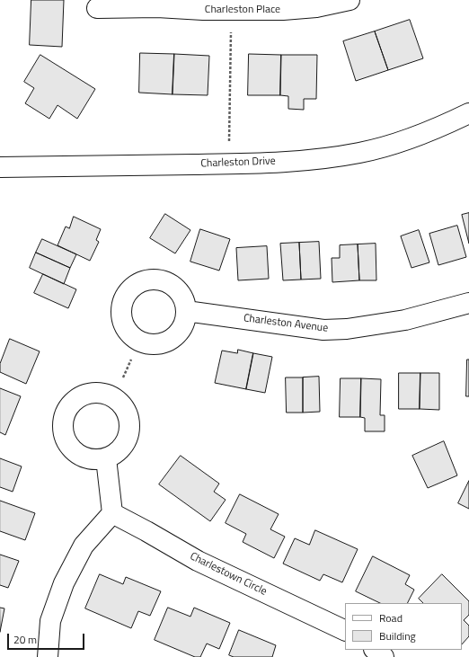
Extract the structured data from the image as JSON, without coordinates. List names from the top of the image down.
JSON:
{
  "streets": {
    "street": [
      "Charleston Place",
      "Charleston Drive",
      "Charleston Avenue",
      "Charlestown Circle"
    ]
  },
  "legend": ["Road", "Building"],
  "scale_bar": "20 m"
}
